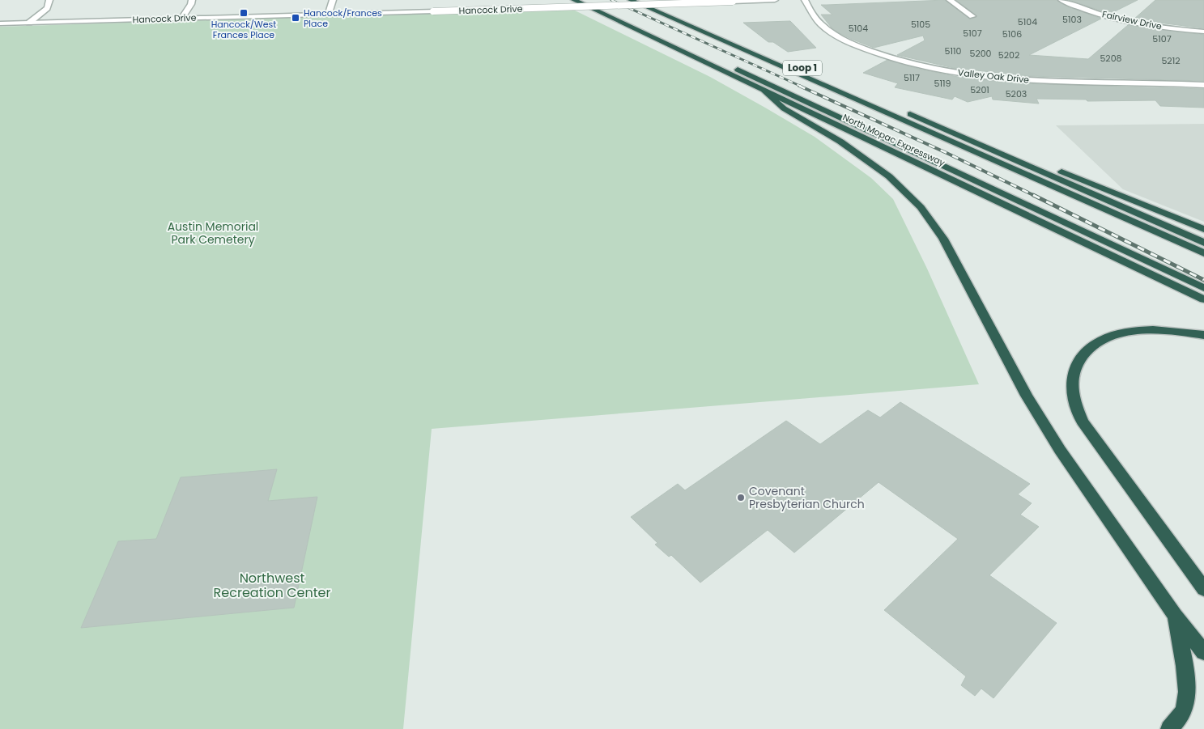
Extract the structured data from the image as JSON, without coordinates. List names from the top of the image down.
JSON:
{
  "streets": {
    "highway": ["Loop 1", "North Mopac Expressway"],
    "street": ["Hancock Drive", "Fairview Drive", "Valley Oak Drive"]
  },
  "parks": ["Austin Memorial Park Cemetery", "Northwest Recreation Center"],
  "places": {
    "transit": ["Hancock/West Frances Place", "Hancock/Frances Place"],
    "other": ["Covenant Presbyterian Church"]
  },
  "house_numbers": [
    "5103",
    "5104",
    "5105",
    "5104",
    "5107",
    "5106",
    "5107",
    "5110",
    "5200",
    "5202",
    "5208",
    "5212",
    "5117",
    "5119",
    "5201",
    "5203"
  ]
}
